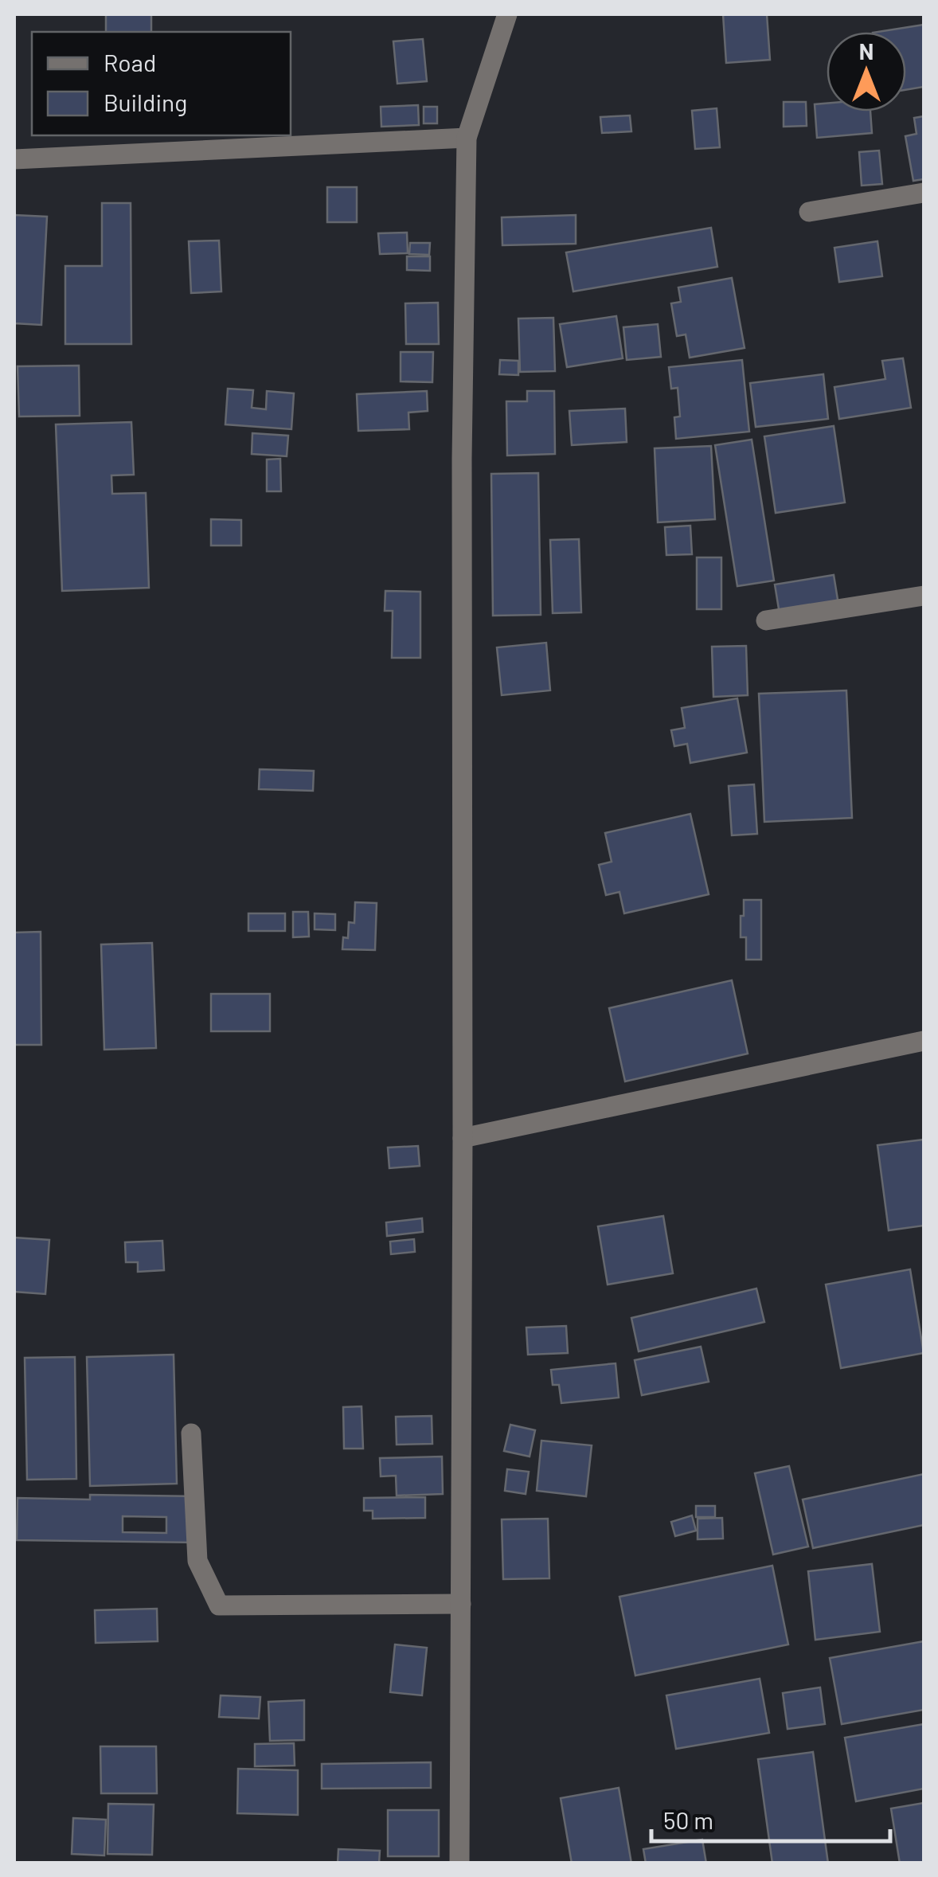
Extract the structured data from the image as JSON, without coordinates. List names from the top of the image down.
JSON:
{
  "legend": ["Road", "Building"],
  "scale_bar": "50 m",
  "north": "top"
}
